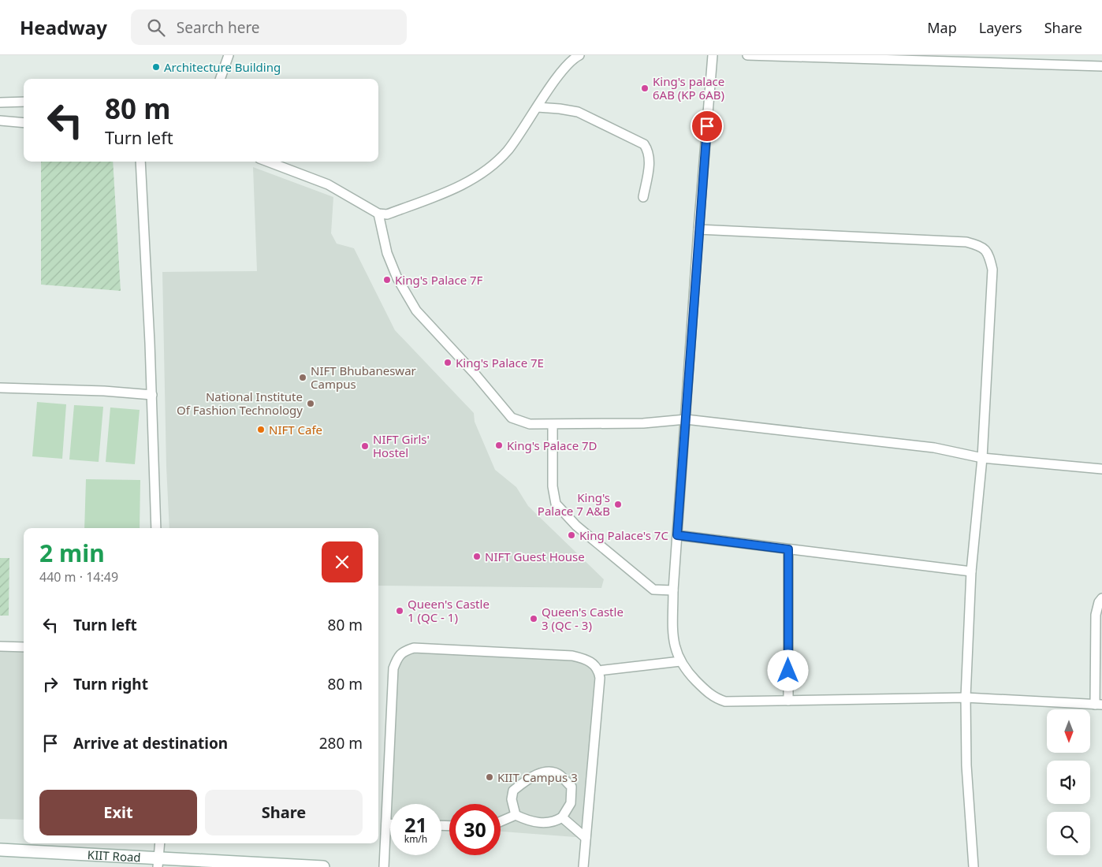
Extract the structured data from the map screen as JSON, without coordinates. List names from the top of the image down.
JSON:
{
  "streets": {
    "main road": ["KIIT Road"]
  },
  "places": [
    "Architecture Building",
    "King's palace 6AB (KP 6AB)",
    "King's Palace 7F",
    "King's Palace 7E",
    "NIFT Bhubaneswar Campus",
    "National Institute Of Fashion Technology",
    "NIFT Cafe",
    "King's Palace 7D",
    "NIFT Girls' Hostel",
    "King's Palace 7 A&B",
    "King Palace's 7C",
    "NIFT Guest House",
    "Queen's Castle 1 (QC - 1)",
    "Queen's Castle 3 (QC - 3)",
    "KIIT Campus 3"
  ],
  "north": "bottom",
  "page": {
    "header": "Headway",
    "search": "Search here",
    "nav": ["Map", "Layers", "Share"],
    "turn": ["80 m", "Turn left"],
    "heading": ["2 min", "440 m · 14:49"],
    "list": [
      {
        "name": "Turn left",
        "value": "80 m"
      },
      {
        "name": "Turn right",
        "value": "80 m"
      },
      {
        "name": "Arrive at destination",
        "value": "280 m"
      }
    ],
    "buttons": ["Exit", "Share"],
    "speed": "21 km/h",
    "limit": "30"
  }
}
